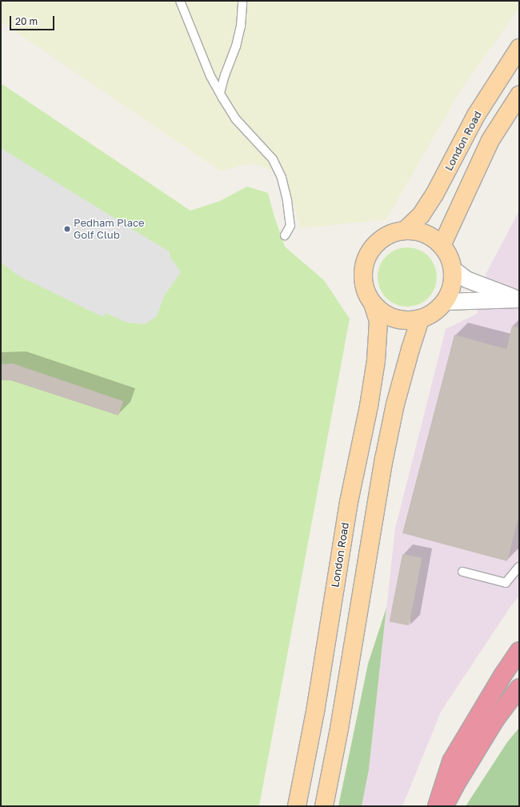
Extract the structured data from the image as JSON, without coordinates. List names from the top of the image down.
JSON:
{
  "streets": {
    "main road": ["London Road"]
  },
  "places": ["Pedham Place Golf Club"],
  "scale_bar": "20 m"
}
